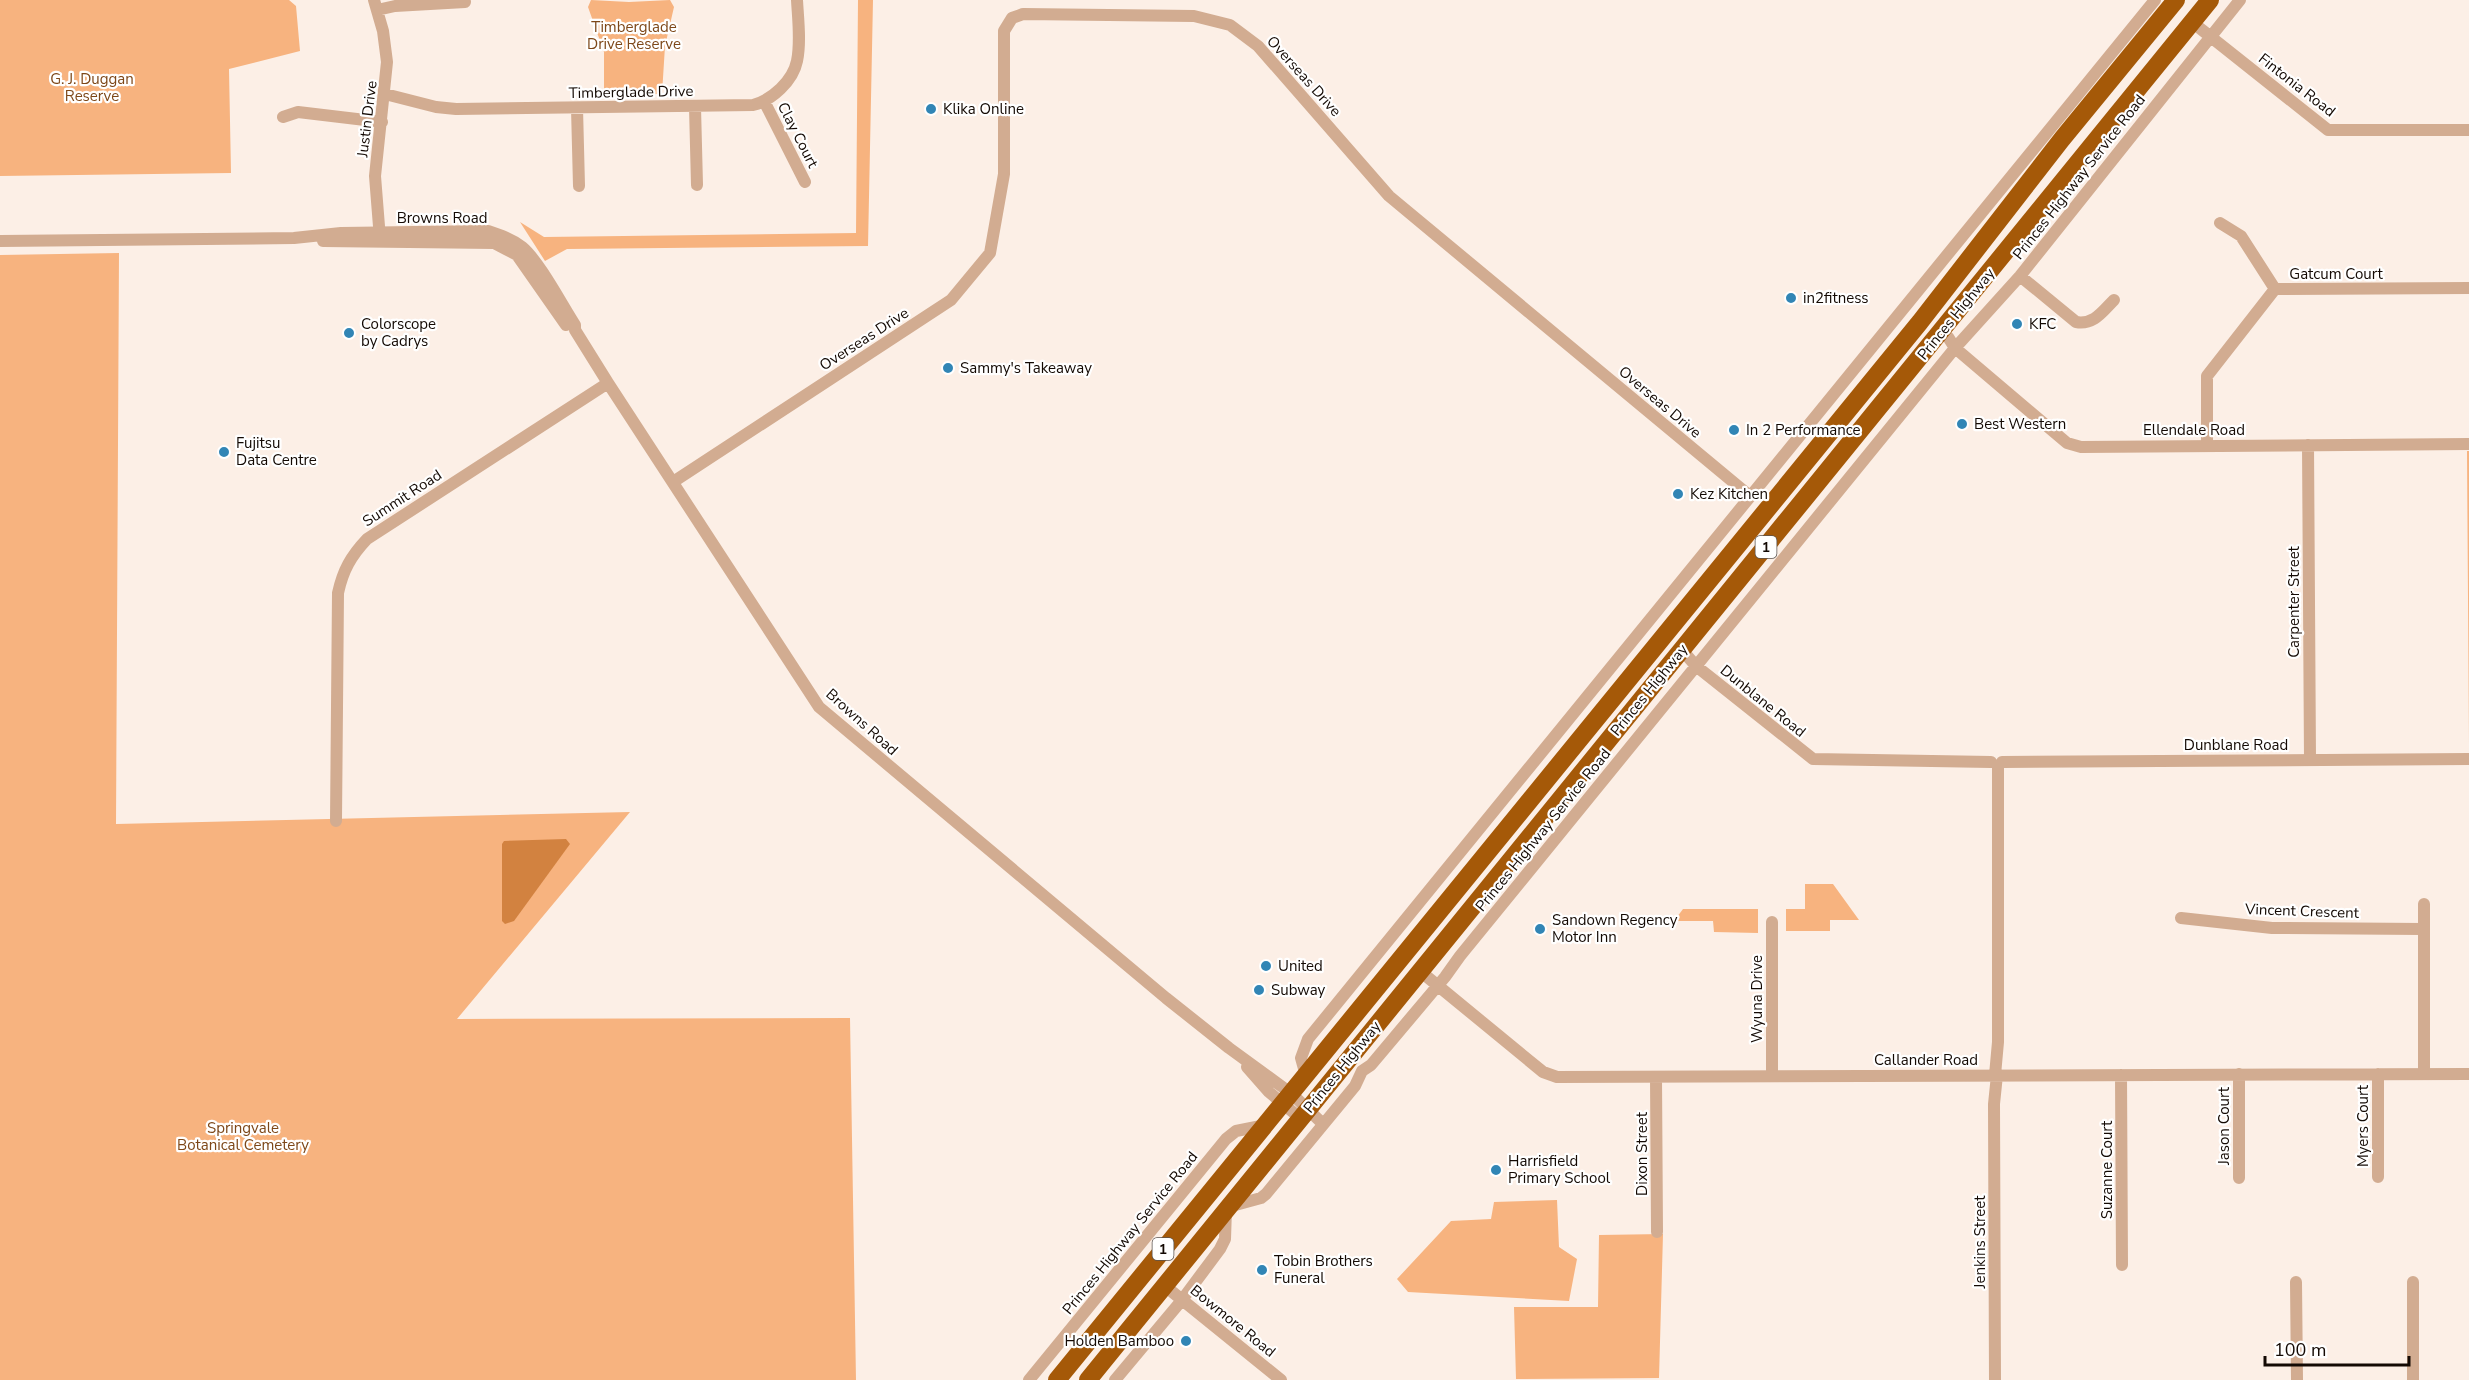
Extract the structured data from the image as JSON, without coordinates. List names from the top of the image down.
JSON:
{
  "streets": {
    "highway": ["Princes Highway", "1"],
    "street": [
      "Overseas Drive",
      "Fintonia Road",
      "Timberglade Drive",
      "Justin Drive",
      "Clay Court",
      "Princes Highway Service Road",
      "Browns Road",
      "Gatcum Court",
      "Ellendale Road",
      "Summit Road",
      "Carpenter Street",
      "Dunblane Road",
      "Vincent Crescent",
      "Wyuna Drive",
      "Callander Road",
      "Jason Court",
      "Myers Court",
      "Dixon Street",
      "Suzanne Court",
      "Jenkins Street",
      "Bowmore Road"
    ]
  },
  "crossings": [
    ["Overseas Drive", "Browns Road"],
    ["Fintonia Road", "Princes Highway Service Road"],
    ["Fintonia Road", "Princes Highway"],
    ["Timberglade Drive", "Justin Drive"],
    ["Timberglade Drive", "Clay Court"],
    ["Justin Drive", "Browns Road"],
    ["Princes Highway Service Road", "Browns Road"],
    ["Princes Highway Service Road", "Princes Highway"],
    ["Princes Highway Service Road", "Ellendale Road"],
    ["Princes Highway Service Road", "Dunblane Road"],
    ["Princes Highway Service Road", "Callander Road"],
    ["Browns Road", "Princes Highway"],
    ["Browns Road", "Summit Road"],
    ["Gatcum Court", "Ellendale Road"],
    ["Princes Highway", "Ellendale Road"],
    ["Princes Highway", "Dunblane Road"],
    ["Princes Highway", "Callander Road"],
    ["Princes Highway", "Bowmore Road"],
    ["Ellendale Road", "Carpenter Street"],
    ["Carpenter Street", "Dunblane Road"],
    ["Dunblane Road", "Jenkins Street"],
    ["Wyuna Drive", "Callander Road"],
    ["Callander Road", "Jason Court"],
    ["Callander Road", "Myers Court"],
    ["Callander Road", "Dixon Street"],
    ["Callander Road", "Suzanne Court"],
    ["Callander Road", "Jenkins Street"]
  ],
  "parks": ["Timberglade Drive Reserve", "G. J. Duggan Reserve", "Springvale Botanical Cemetery"],
  "places": [
    "Klika Online",
    "in2fitness",
    "KFC",
    "Colorscope by Cadrys",
    "Sammy's Takeaway",
    "Best Western",
    "In 2 Performance",
    "Fujitsu Data Centre",
    "Kez Kitchen",
    "Sandown Regency Motor Inn",
    "United",
    "Subway",
    "Harrisfield Primary School",
    "Tobin Brothers Funeral",
    "Holden Bamboo"
  ],
  "scale_bar": "100 m"
}
